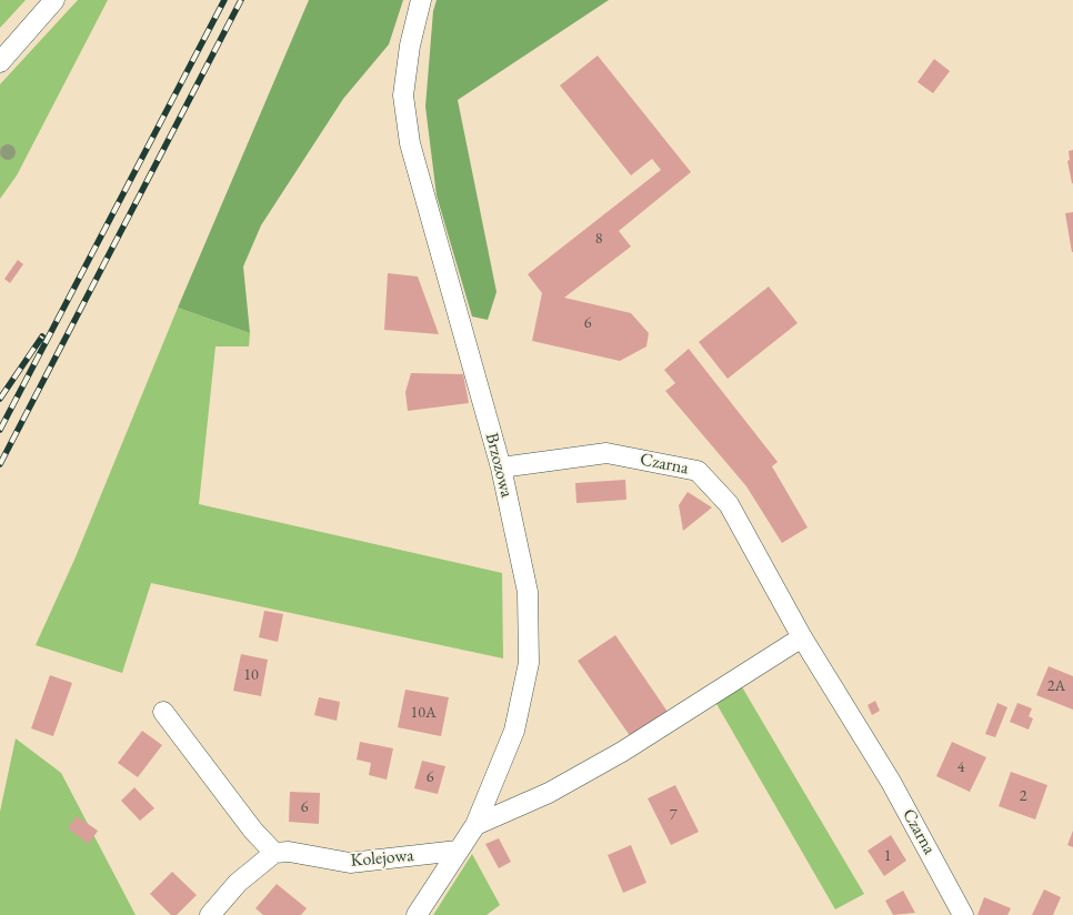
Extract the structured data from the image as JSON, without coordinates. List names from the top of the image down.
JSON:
{
  "streets": {
    "street": ["Czarna", "Brzozowa", "Kolejowa"]
  },
  "crossings": [
    ["Czarna", "Brzozowa"],
    ["Brzozowa", "Kolejowa"]
  ],
  "house_numbers": [
    "8",
    "6",
    "10",
    "2A",
    "10A",
    "4",
    "6",
    "2",
    "6",
    "7",
    "1"
  ]
}
